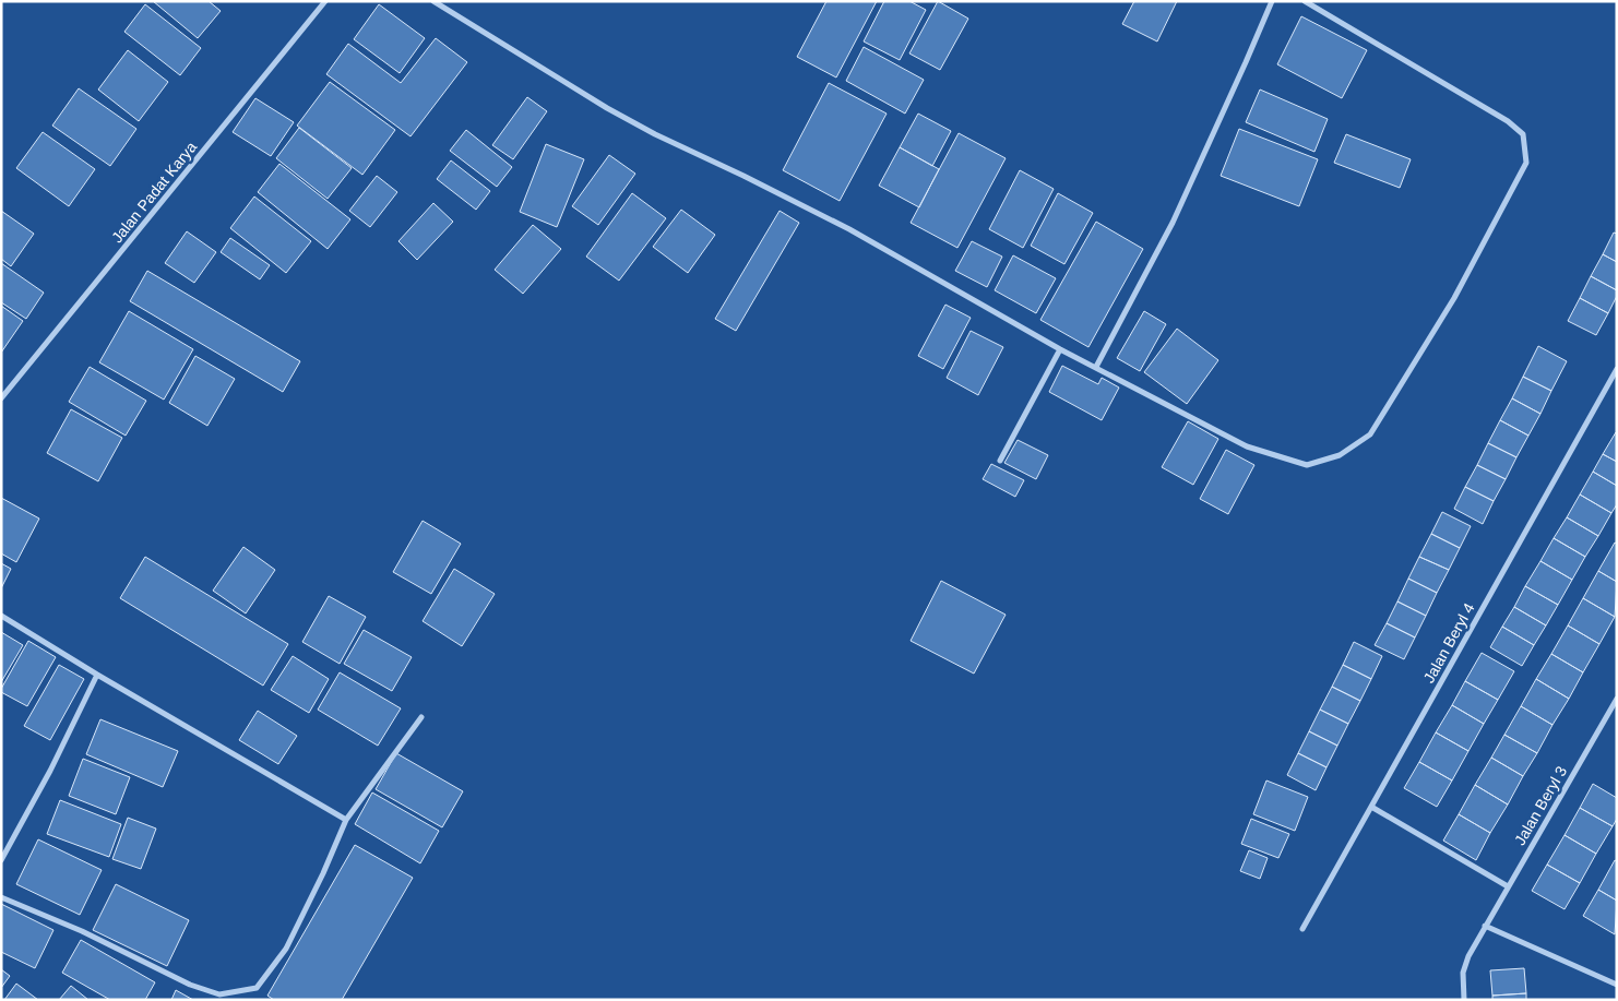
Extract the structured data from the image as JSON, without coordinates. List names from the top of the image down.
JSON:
{
  "streets": {
    "street": ["Jalan Padat Karya", "Jalan Beryl 4", "Jalan Beryl 3"]
  }
}
